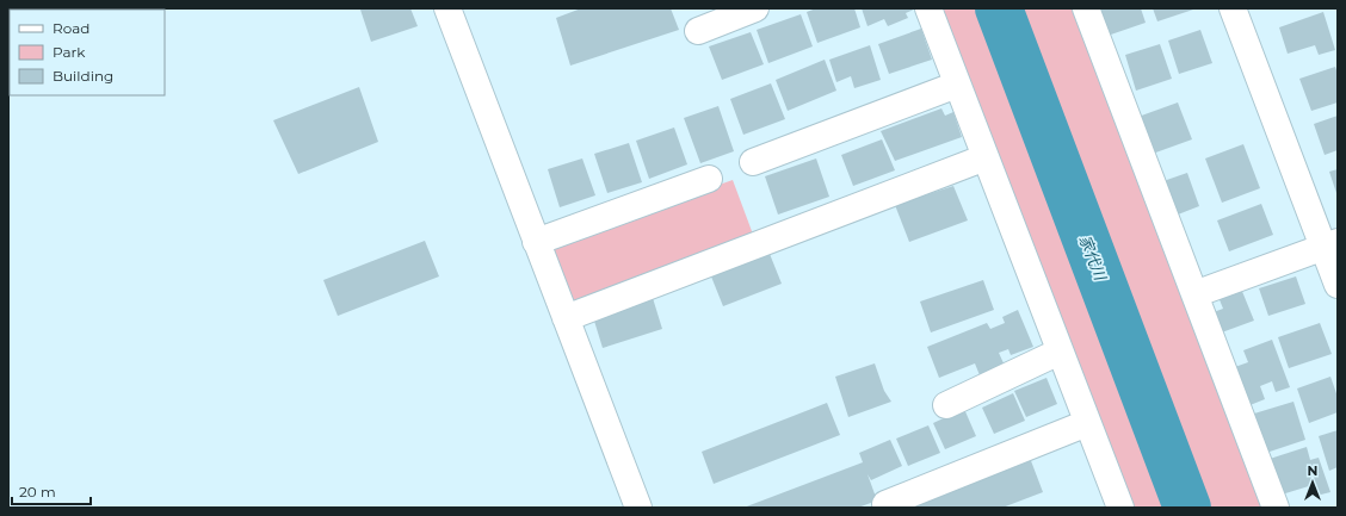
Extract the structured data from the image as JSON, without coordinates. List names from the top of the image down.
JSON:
{
  "water": ["家代川"],
  "legend": ["Road", "Park", "Building"],
  "scale_bar": "20 m",
  "north": "top"
}
